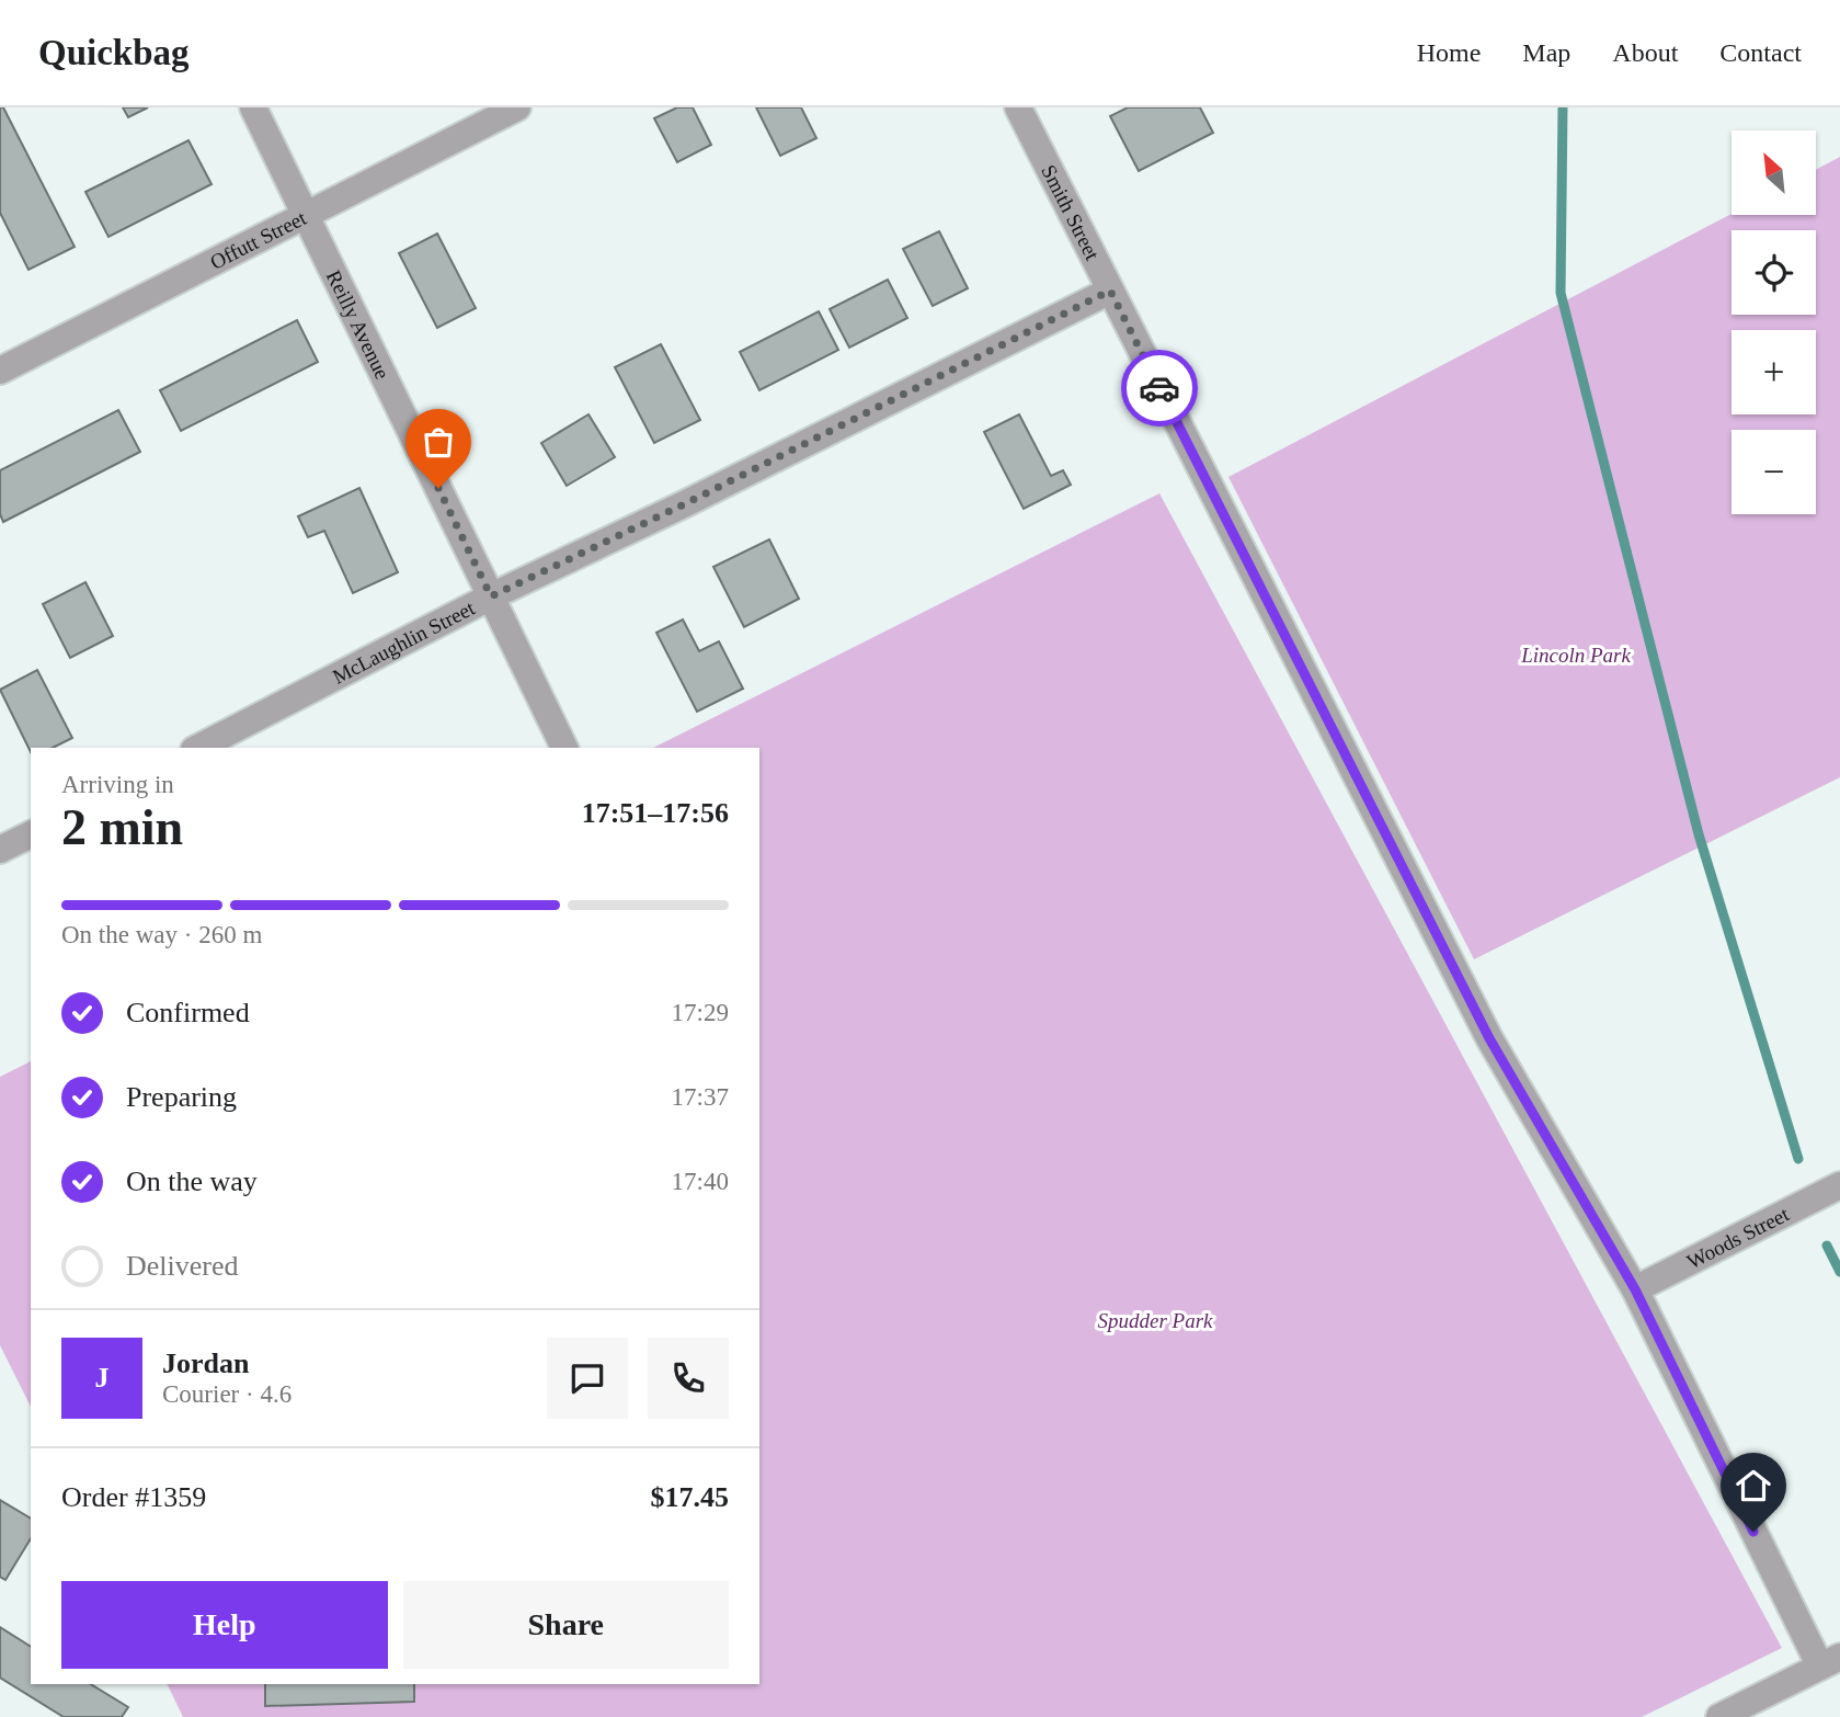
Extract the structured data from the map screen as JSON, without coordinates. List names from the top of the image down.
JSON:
{
  "streets": {
    "street": [
      "Smith Street",
      "Offutt Street",
      "Reilly Avenue",
      "McLaughlin Street",
      "Woods Street"
    ]
  },
  "crossings": [
    ["Smith Street", "McLaughlin Street"],
    ["Smith Street", "Woods Street"],
    ["Offutt Street", "Reilly Avenue"],
    ["Reilly Avenue", "McLaughlin Street"]
  ],
  "parks": ["Lincoln Park", "Spudder Park"],
  "north": "top left",
  "page": {
    "header": "Quickbag",
    "nav": [
      "Home",
      "Map",
      "About",
      "Contact"
    ],
    "map_buttons": ["+", "−"],
    "heading": ["2 min", "Arriving in", "17:51–17:56"],
    "panel": [
      "Jordan",
      "Courier · 4.6",
      "Order #1359",
      "$17.45"
    ],
    "bar": "On the way · 260 m",
    "list": [
      ["Confirmed", "17:29"],
      ["Preparing", "17:37"],
      ["On the way", "17:40"],
      "Delivered"
    ],
    "round": "J",
    "buttons": ["Help", "Share"]
  }
}
